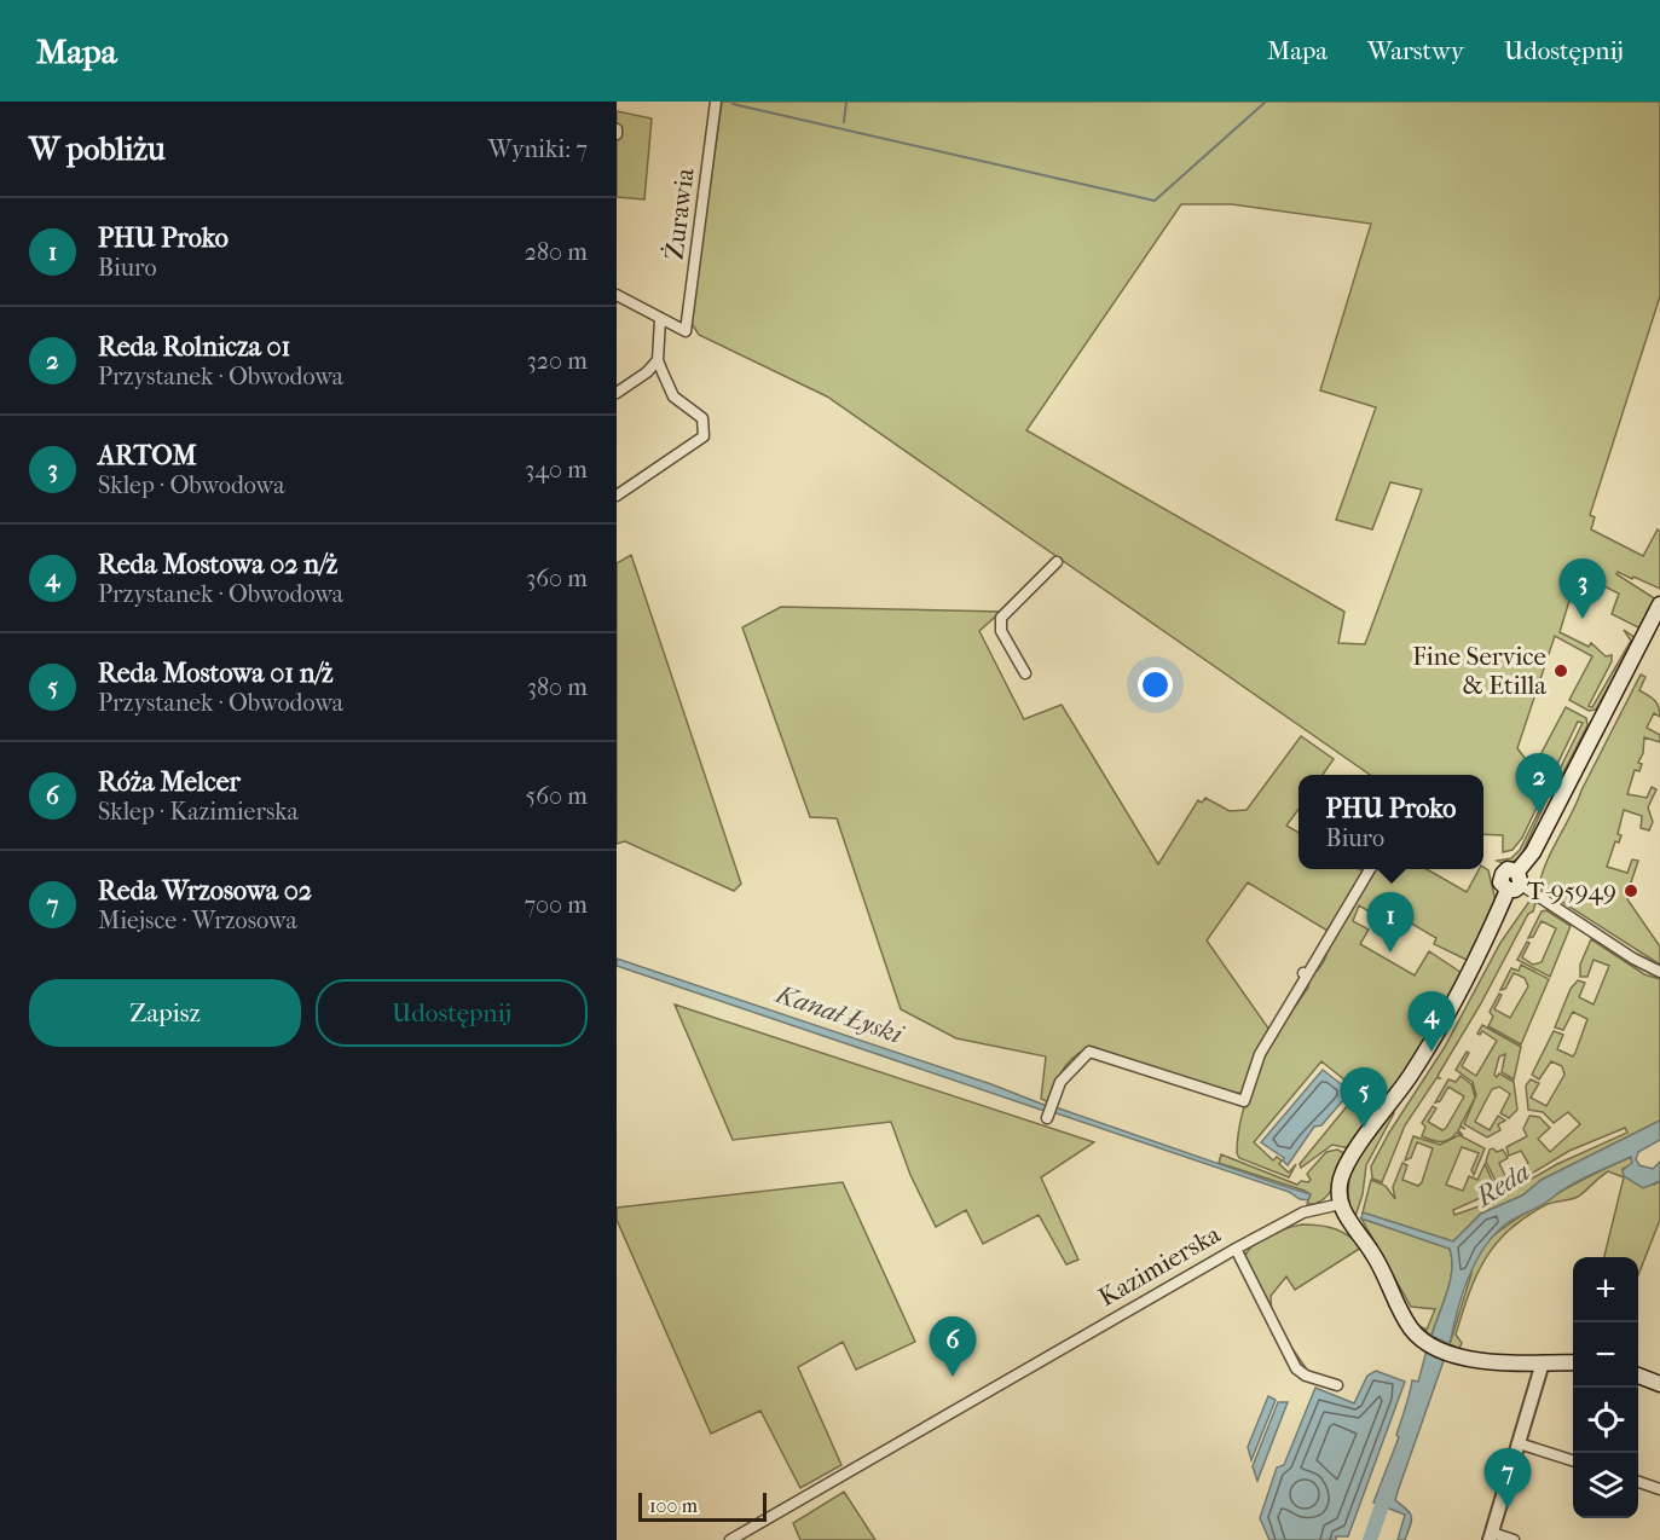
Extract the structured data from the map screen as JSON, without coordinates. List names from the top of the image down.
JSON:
{
  "streets": {
    "street": ["Żurawia", "Kazimierska"]
  },
  "water": ["Kanał Łyski", "Reda"],
  "places": ["Fine Service & Etilla", "T-95949"],
  "scale_bar": "100 m",
  "page": {
    "header": "Mapa",
    "nav": ["Mapa", "Warstwy", "Udostępnij"],
    "heading": ["W pobliżu", "Wyniki: 7"],
    "list": [
      {
        "mark": "1",
        "name": "PHU Proko",
        "note": "Biuro",
        "value": "280 m"
      },
      {
        "mark": "2",
        "name": "Reda Rolnicza 01",
        "note": "Przystanek · Obwodowa",
        "value": "320 m"
      },
      {
        "mark": "3",
        "name": "ARTOM",
        "note": "Sklep · Obwodowa",
        "value": "340 m"
      },
      {
        "mark": "4",
        "name": "Reda Mostowa 02 n/ż",
        "note": "Przystanek · Obwodowa",
        "value": "360 m"
      },
      {
        "mark": "5",
        "name": "Reda Mostowa 01 n/ż",
        "note": "Przystanek · Obwodowa",
        "value": "380 m"
      },
      {
        "mark": "6",
        "name": "Róża Melcer",
        "note": "Sklep · Kazimierska",
        "value": "560 m"
      },
      {
        "mark": "7",
        "name": "Reda Wrzosowa 02",
        "note": "Miejsce · Wrzosowa",
        "value": "700 m"
      }
    ],
    "pins": [
      "3",
      "2",
      "1",
      "4",
      "5",
      "6",
      "7"
    ],
    "popup": ["PHU Proko", "Biuro"],
    "buttons": ["Zapisz", "Udostępnij"],
    "map_buttons": ["+", "−"],
    "scale": "100 m"
  }
}
